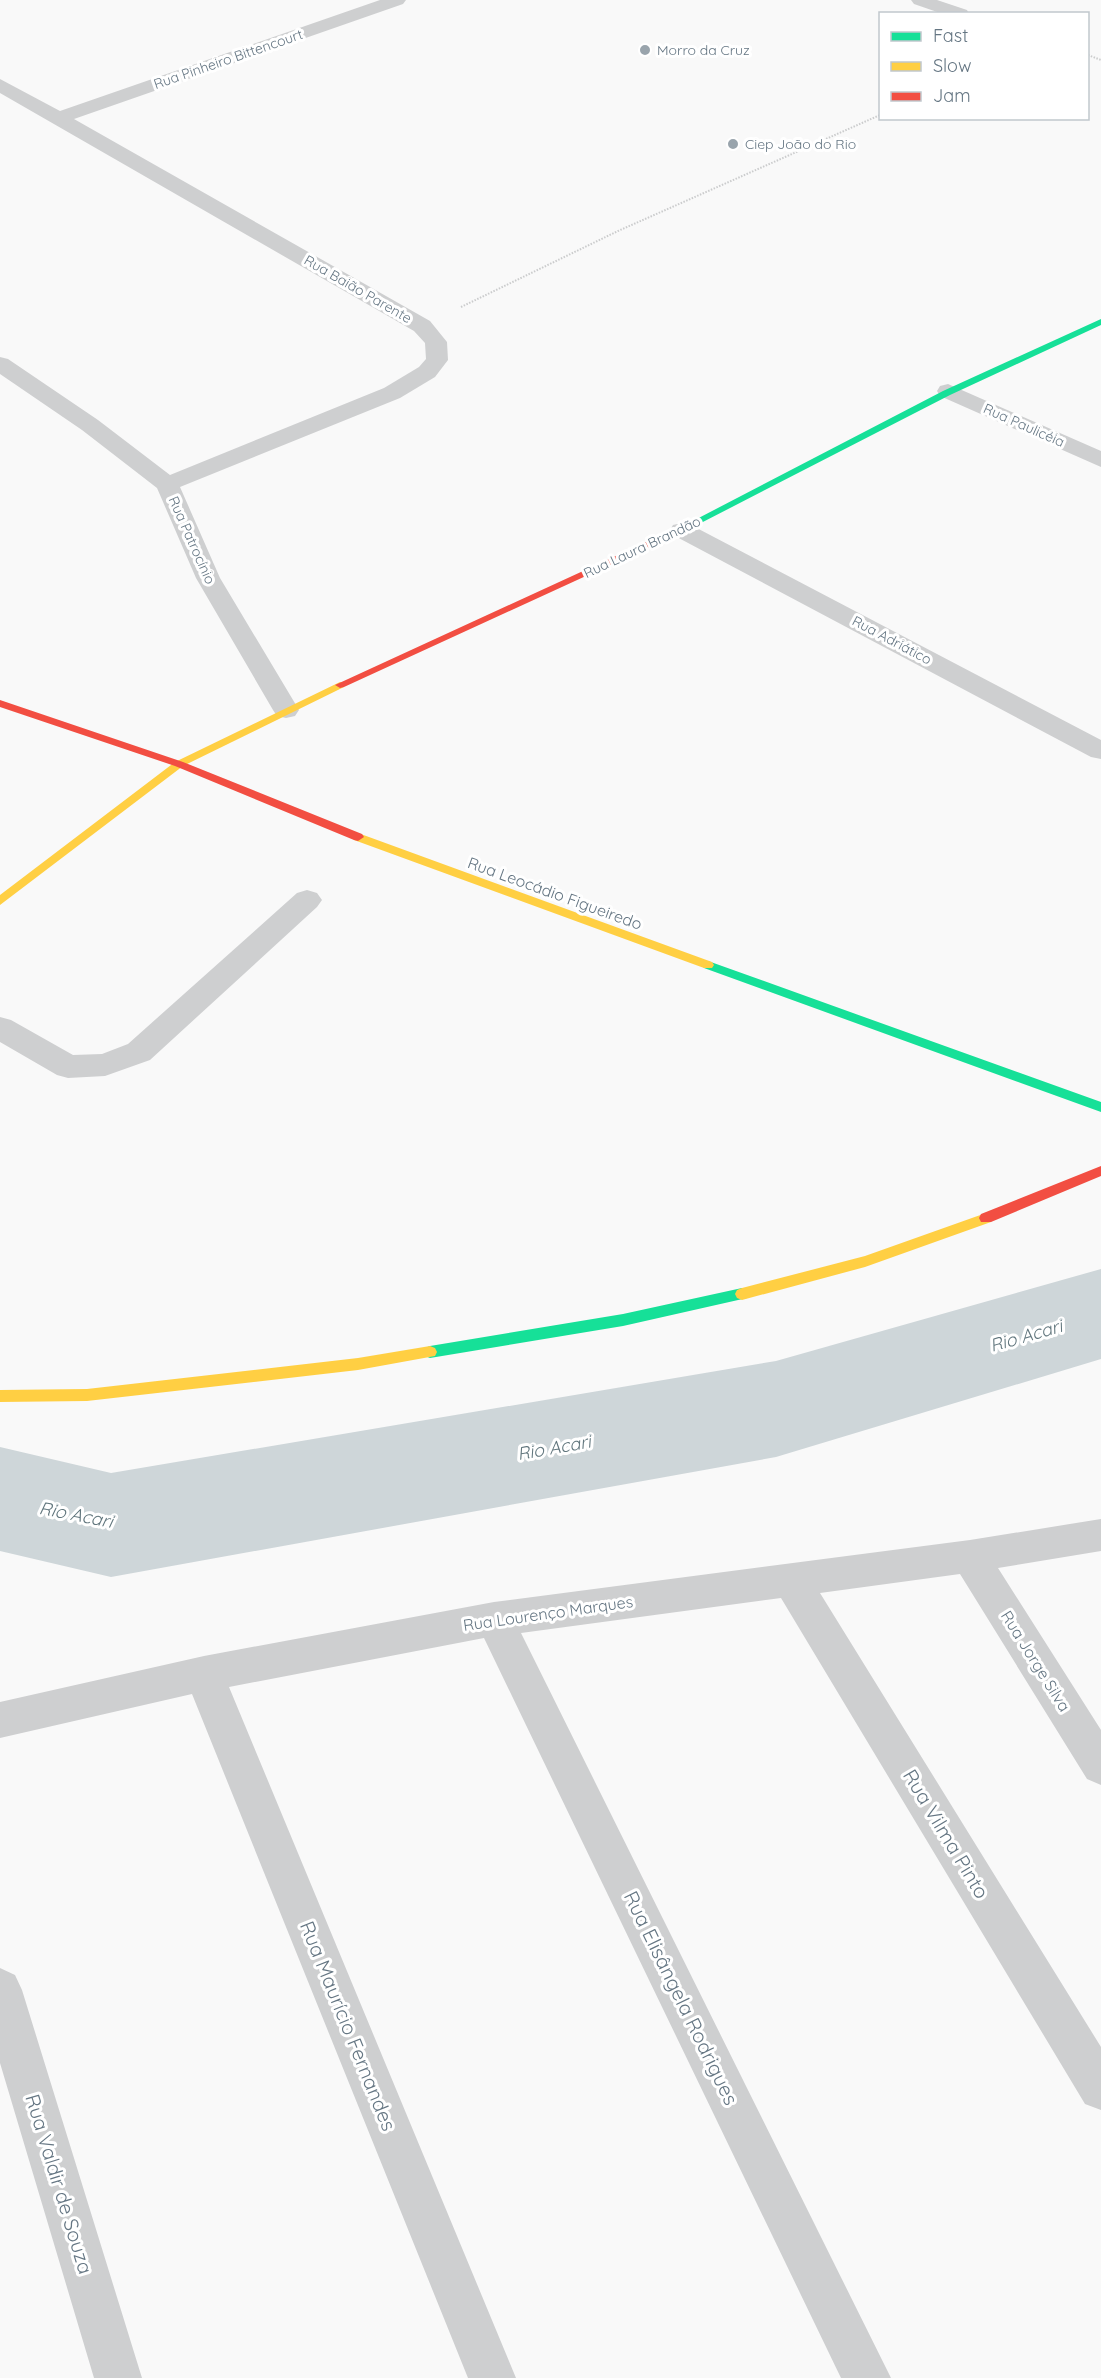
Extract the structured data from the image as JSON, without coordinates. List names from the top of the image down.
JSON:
{
  "streets": {
    "street": [
      "Rua Pinheiro Bittencourt",
      "Rua Baião Parente",
      "Rua Paulicéia",
      "Rua Patrocínio",
      "Rua Laura Brandão",
      "Rua Adriático",
      "Rua Leocádio Figueiredo",
      "Rua Lourenço Marques",
      "Rua Jorge Silva",
      "Rua Vilma Pinto",
      "Rua Elisângela Rodrigues",
      "Rua Maurício Fernandes",
      "Rua Valdir de Souza"
    ]
  },
  "crossings": [
    ["Rua Pinheiro Bittencourt", "Rua Baião Parente"],
    ["Rua Baião Parente", "Rua Patrocínio"],
    ["Rua Paulicéia", "Rua Laura Brandão"],
    ["Rua Patrocínio", "Rua Laura Brandão"],
    ["Rua Laura Brandão", "Rua Adriático"],
    ["Rua Laura Brandão", "Rua Leocádio Figueiredo"],
    ["Rua Lourenço Marques", "Rua Jorge Silva"],
    ["Rua Lourenço Marques", "Rua Vilma Pinto"],
    ["Rua Lourenço Marques", "Rua Elisângela Rodrigues"],
    ["Rua Lourenço Marques", "Rua Maurício Fernandes"]
  ],
  "water": ["Rio Acari"],
  "places": ["Morro da Cruz", "Ciep João do Rio"],
  "legend": ["Fast", "Slow", "Jam"]
}
